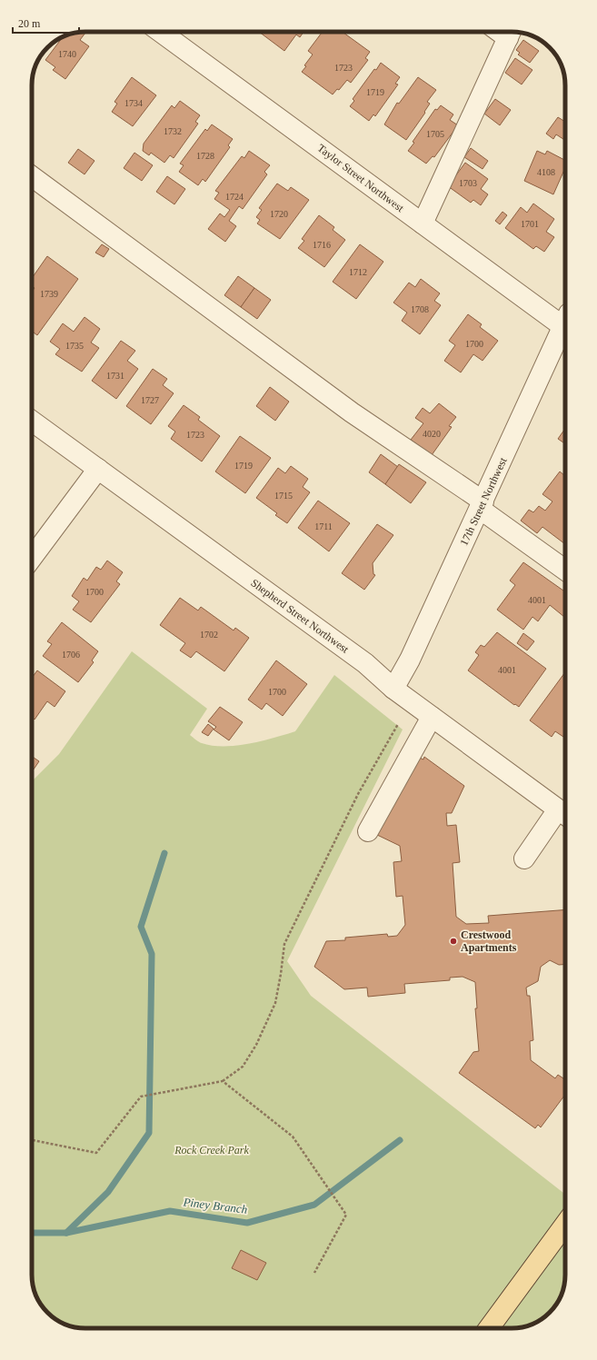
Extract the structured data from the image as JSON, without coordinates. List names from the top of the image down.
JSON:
{
  "streets": {
    "street": ["Taylor Street Northwest", "17th Street Northwest", "Shepherd Street Northwest"]
  },
  "crossings": [
    ["17th Street Northwest", "Shepherd Street Northwest"]
  ],
  "water": ["Piney Branch"],
  "parks": ["Rock Creek Park"],
  "places": ["Crestwood Apartments"],
  "house_numbers": [
    "1740",
    "1723",
    "1719",
    "1734",
    "1732",
    "1705",
    "1728",
    "4108",
    "1703",
    "1724",
    "1720",
    "1701",
    "1716",
    "1712",
    "1739",
    "1708",
    "1700",
    "1735",
    "1731",
    "1727",
    "4020",
    "1723",
    "1719",
    "1715",
    "1711",
    "1700",
    "4001",
    "1702",
    "1706",
    "4001",
    "1700"
  ],
  "scale_bar": "20 m"
}
